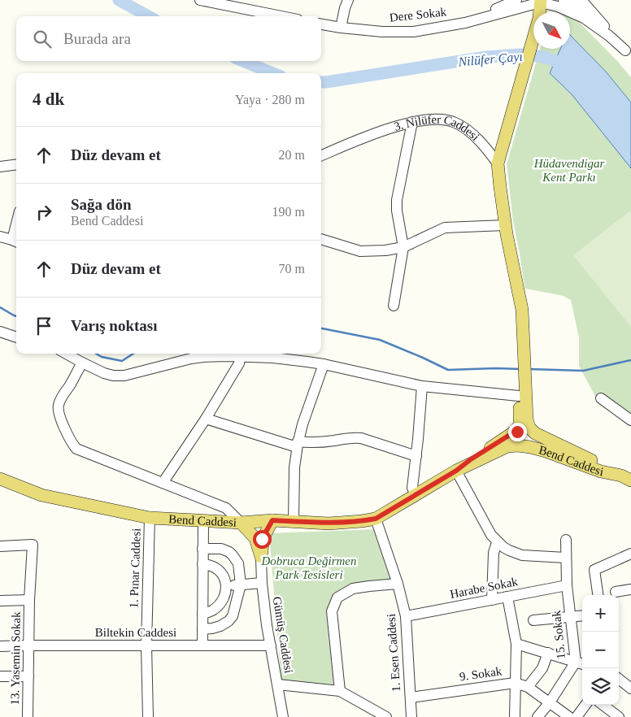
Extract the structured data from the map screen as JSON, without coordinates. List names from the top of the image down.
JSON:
{
  "streets": {
    "main road": ["Bend Caddesi"],
    "street": [
      "Dere Sokak",
      "3. Nilüfer Caddesi",
      "1. Pınar Caddesi",
      "Harabe Sokak",
      "Biltekin Caddesi",
      "Gümüş Caddesi",
      "15. Sokak",
      "1. Esen Caddesi",
      "13. Yasemin Sokak",
      "9. Sokak"
    ]
  },
  "crossings": [
    ["Bend Caddesi", "1. Pınar Caddesi"],
    ["Bend Caddesi", "1. Esen Caddesi"],
    ["1. Pınar Caddesi", "Biltekin Caddesi"],
    ["Harabe Sokak", "15. Sokak"],
    ["Harabe Sokak", "1. Esen Caddesi"],
    ["Biltekin Caddesi", "Gümüş Caddesi"],
    ["Biltekin Caddesi", "13. Yasemin Sokak"],
    ["15. Sokak", "9. Sokak"],
    ["1. Esen Caddesi", "9. Sokak"]
  ],
  "water": ["Nilüfer Çayı"],
  "parks": ["Hüdavendigar Kent Parkı", "Dobruca Değirmen Park Tesisleri"],
  "north": "bottom right",
  "page": {
    "search": "Burada ara",
    "heading": ["4 dk", "Yaya · 280 m"],
    "list": [
      ["Düz devam et", "20 m"],
      ["Sağa dön", "Bend Caddesi", "190 m"],
      ["Düz devam et", "70 m"],
      "Varış noktası"
    ],
    "map_buttons": ["+", "−"]
  }
}
